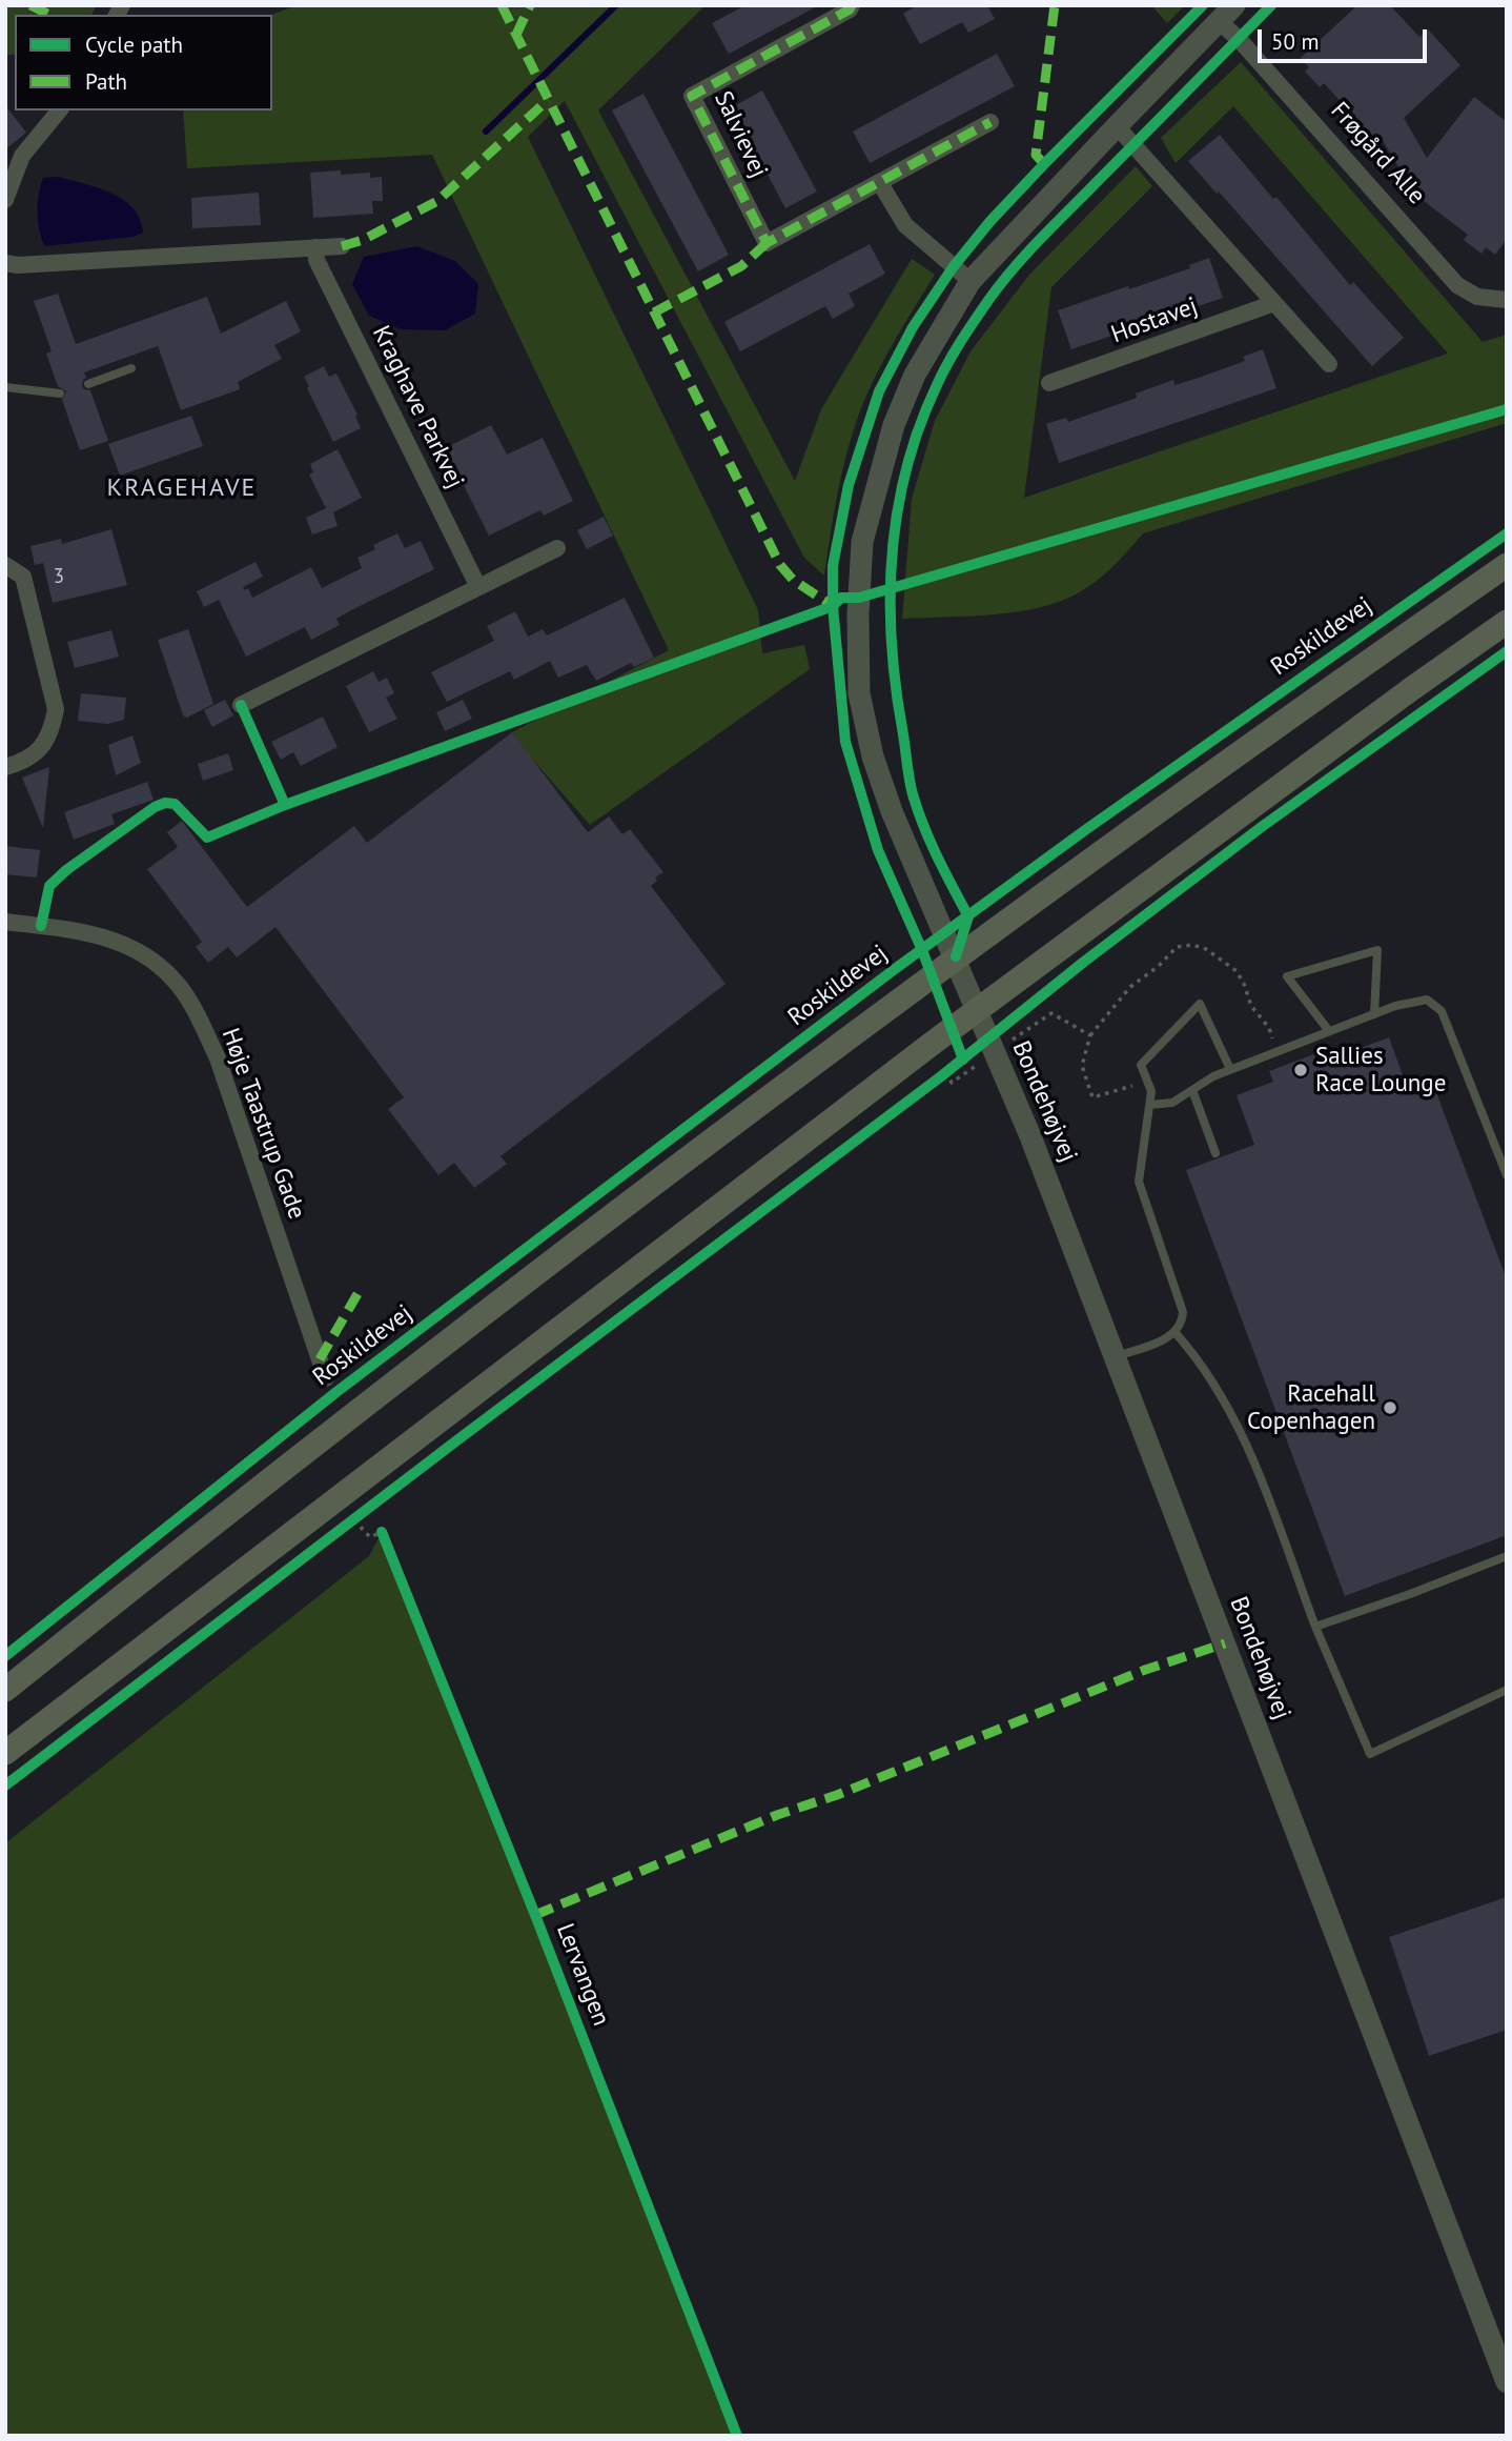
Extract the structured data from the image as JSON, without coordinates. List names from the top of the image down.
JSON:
{
  "streets": {
    "main road": ["Roskildevej"],
    "street": [
      "Salvievej",
      "Frøgård Alle",
      "Hostavej",
      "Kraghave Parkvej",
      "Bondehøjvej",
      "Høje Taastrup Gade"
    ],
    "cycle path": ["Lervangen"]
  },
  "crossings": [
    ["Frøgård Alle", "Roskildevej"],
    ["Frøgård Alle", "Bondehøjvej"],
    ["Roskildevej", "Bondehøjvej"]
  ],
  "districts": ["KRAGEHAVE"],
  "places": ["Sallies Race Lounge", "Racehall Copenhagen"],
  "house_numbers": ["3"],
  "legend": ["Cycle path", "Path"],
  "scale_bar": "50 m"
}
